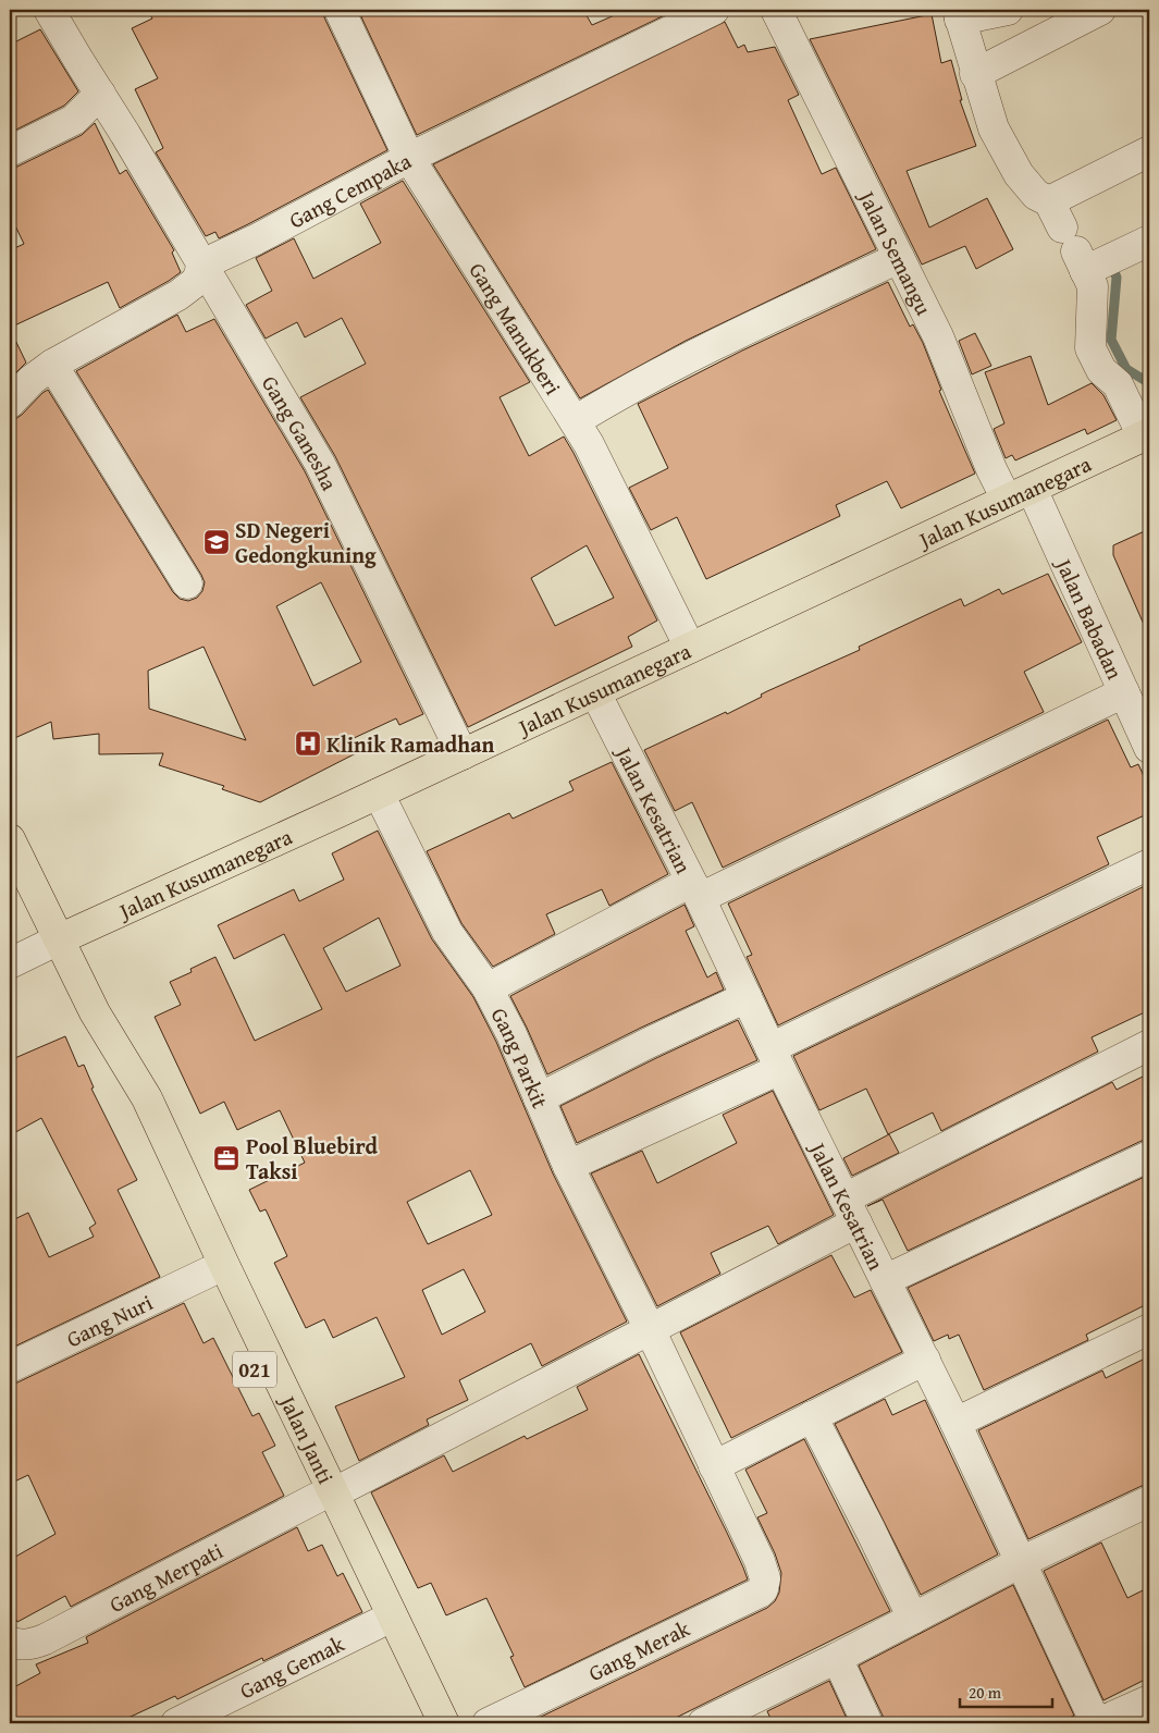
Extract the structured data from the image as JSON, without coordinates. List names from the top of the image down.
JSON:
{
  "streets": {
    "main road": ["Jalan Kusumanegara", "021", "Jalan Janti"],
    "street": [
      "Gang Cempaka",
      "Jalan Semangu",
      "Gang Manukberi",
      "Gang Ganesha",
      "Jalan Babadan",
      "Jalan Kesatrian",
      "Gang Parkit",
      "Gang Nuri",
      "Gang Merpati",
      "Gang Merak",
      "Gang Gemak"
    ]
  },
  "crossings": [
    ["Gang Cempaka", "Gang Manukberi"],
    ["Gang Cempaka", "Gang Ganesha"],
    ["Jalan Semangu", "Jalan Kusumanegara"],
    ["Jalan Semangu", "Jalan Babadan"],
    ["Gang Manukberi", "Jalan Kusumanegara"],
    ["Gang Ganesha", "Jalan Kusumanegara"],
    ["Jalan Kusumanegara", "Jalan Babadan"],
    ["Jalan Kusumanegara", "Jalan Kesatrian"],
    ["Jalan Kusumanegara", "Gang Parkit"],
    ["Jalan Kusumanegara", "Jalan Janti"],
    ["Jalan Kesatrian", "Gang Merpati"],
    ["Gang Parkit", "Gang Merpati"],
    ["Gang Parkit", "Gang Merak"],
    ["Gang Nuri", "Jalan Janti"],
    ["Jalan Janti", "Gang Merpati"],
    ["Jalan Janti", "Gang Gemak"]
  ],
  "places": {
    "school or university": ["SD Negeri Gedongkuning"],
    "hospital": ["Klinik Ramadhan"],
    "office": ["Pool Bluebird Taksi"]
  },
  "scale_bar": "20 m"
}
